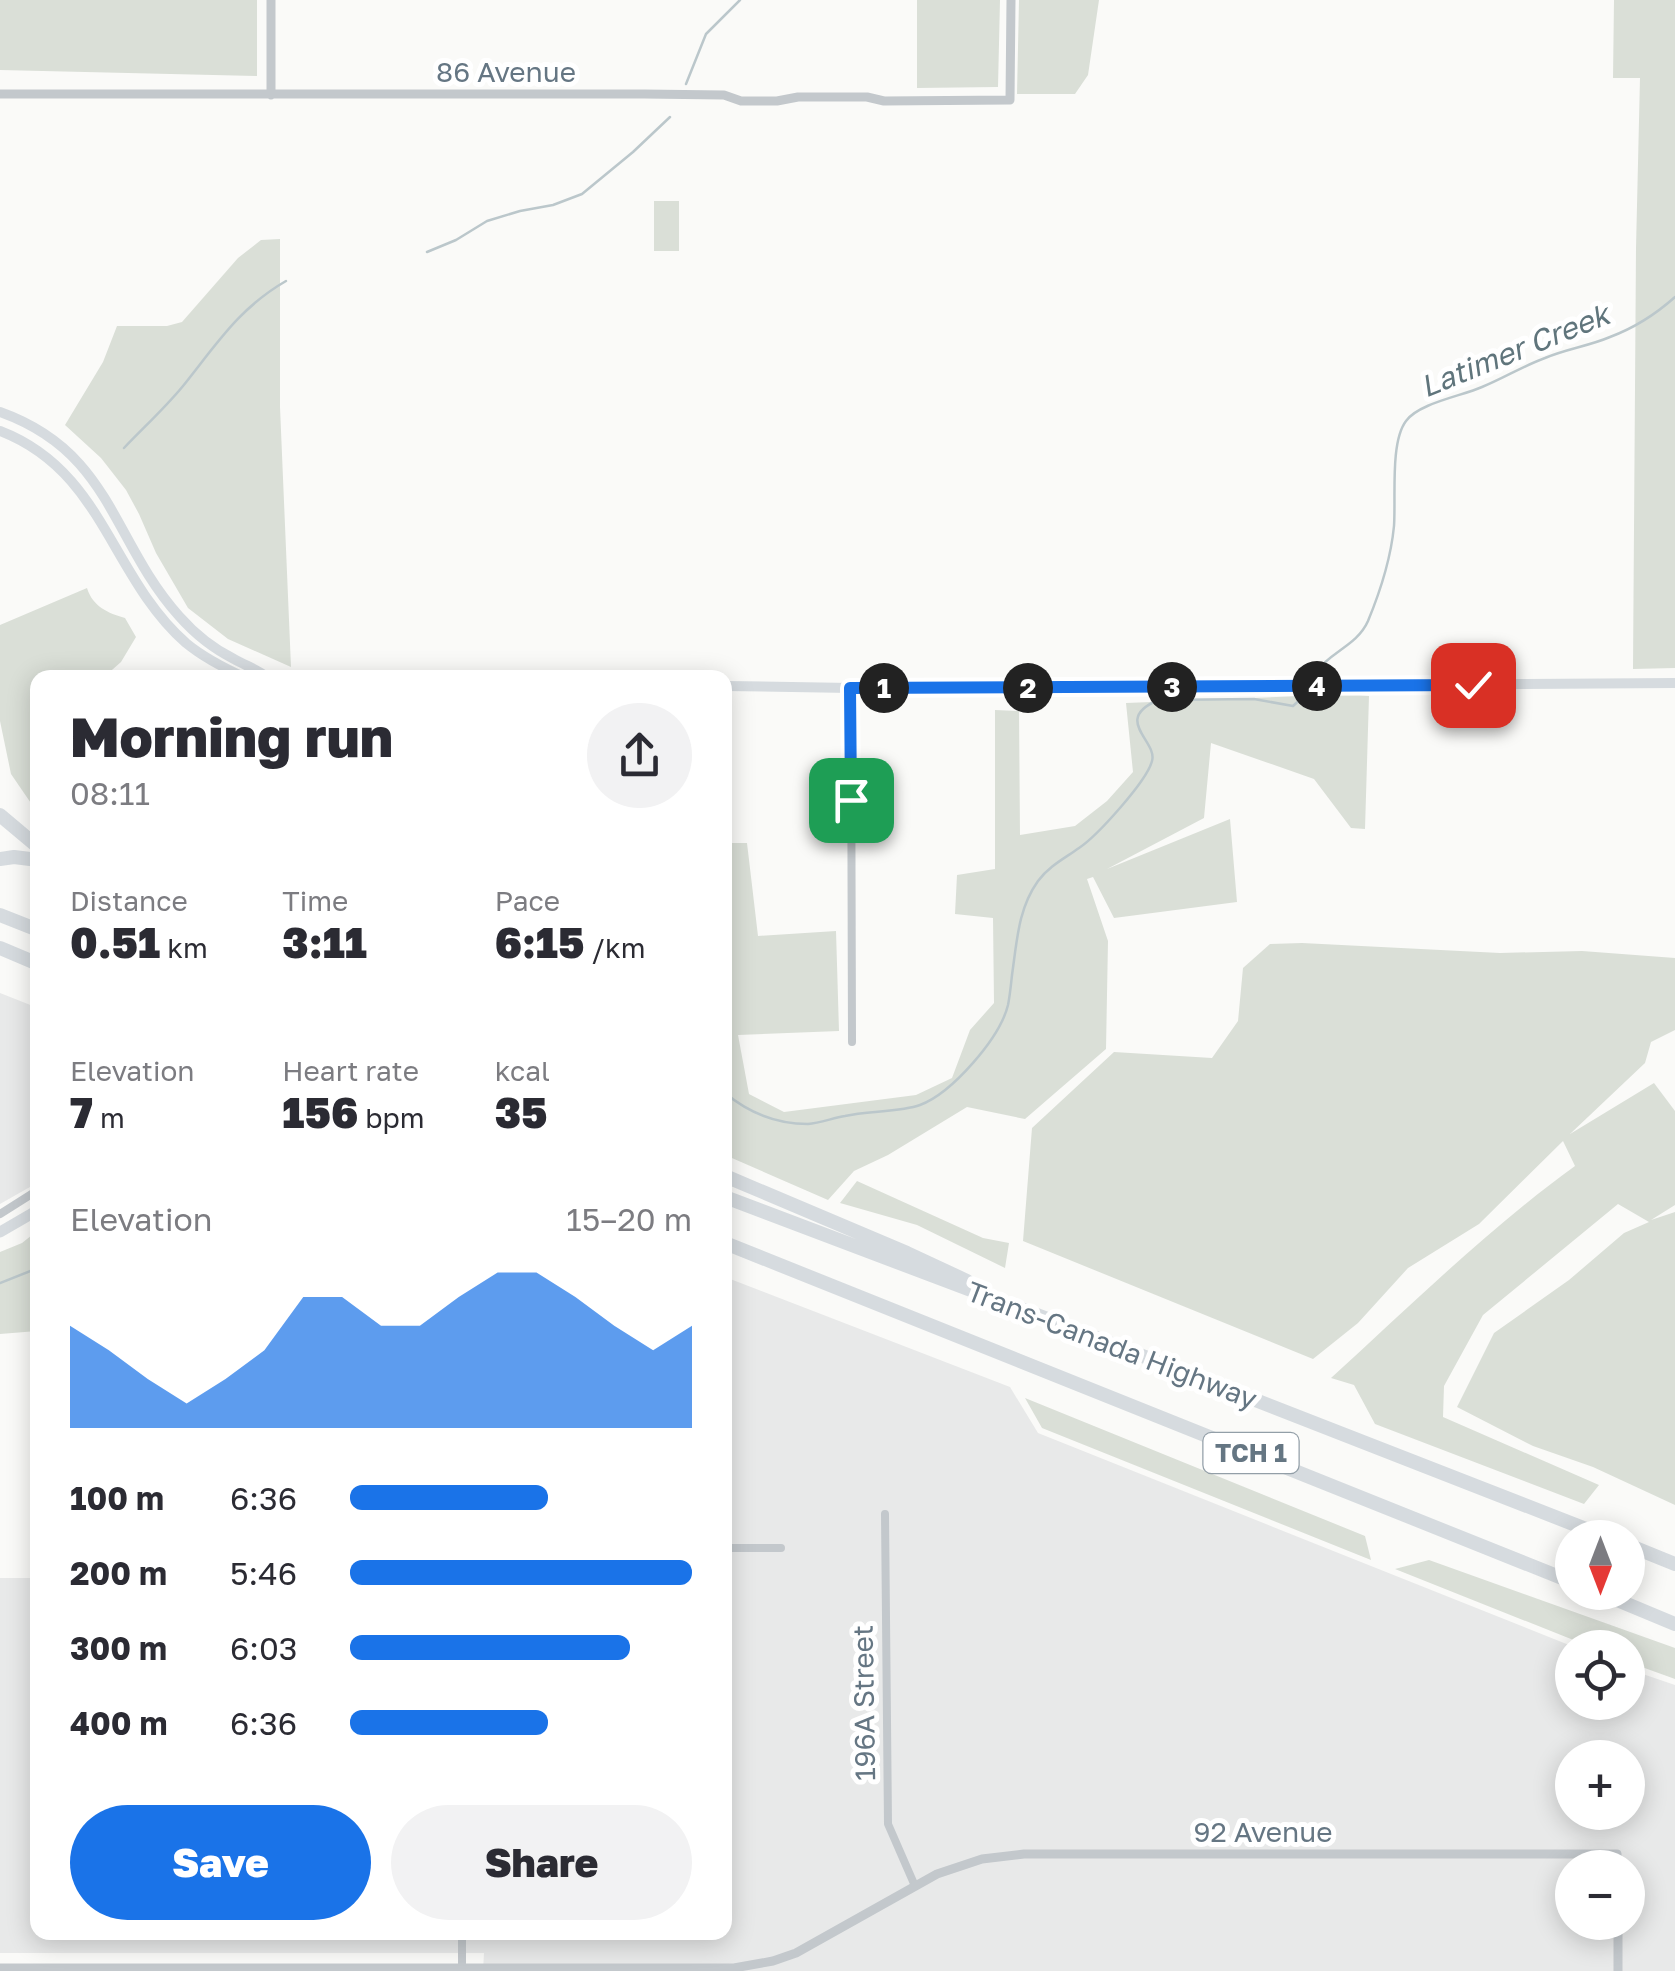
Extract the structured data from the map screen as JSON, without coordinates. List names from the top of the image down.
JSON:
{
  "streets": {
    "highway": ["Trans-Canada Highway", "TCH 1"],
    "street": ["86 Avenue", "196A Street", "92 Avenue"]
  },
  "crossings": [
    ["196A Street", "92 Avenue"]
  ],
  "water": ["Latimer Creek"],
  "north": "bottom",
  "page": {
    "pins": [
      "4",
      "3",
      "1",
      "2"
    ],
    "heading": ["Morning run", "08:11"],
    "stats": [
      ["Distance", "0.51 km"],
      ["Time", "3:11"],
      ["Pace", "6:15 /km"],
      ["Elevation", "7 m"],
      ["Heart rate", "156 bpm"],
      ["kcal", "35"]
    ],
    "chart": ["Elevation", "15–20 m"],
    "list": [
      {
        "name": "100 m",
        "note": "6:36"
      },
      {
        "name": "200 m",
        "note": "5:46"
      },
      {
        "name": "300 m",
        "note": "6:03"
      },
      {
        "name": "400 m",
        "note": "6:36"
      }
    ],
    "map_buttons": ["+", "−"],
    "buttons": ["Save", "Share"]
  }
}
